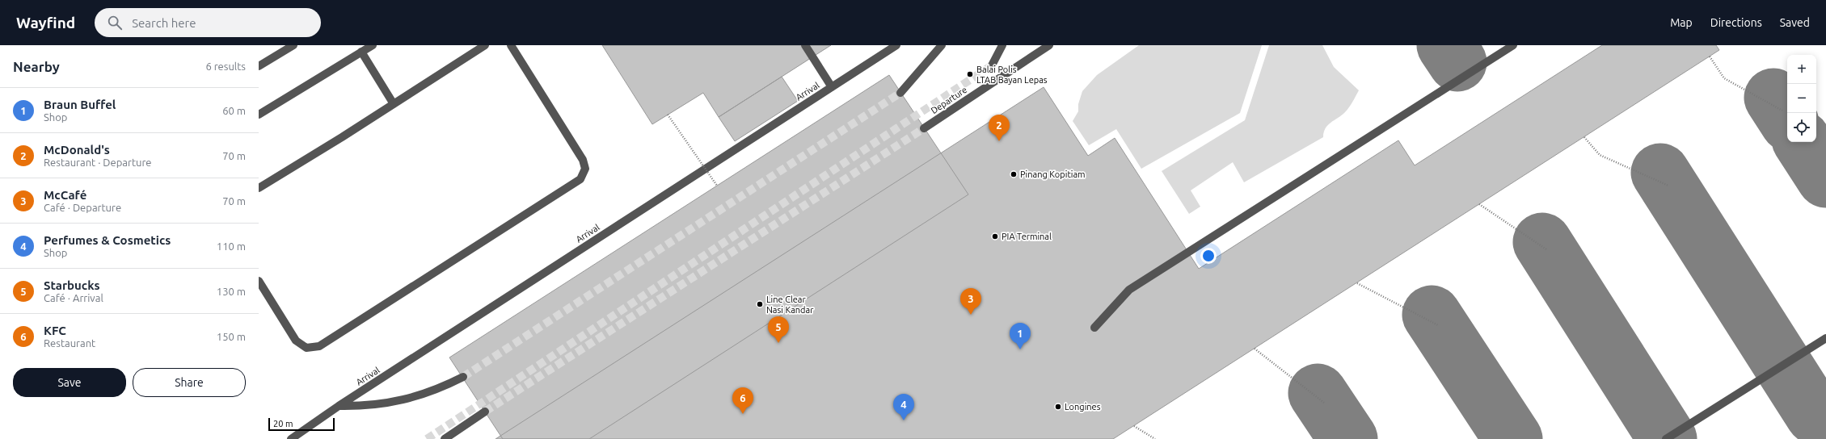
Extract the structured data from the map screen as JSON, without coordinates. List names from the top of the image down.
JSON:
{
  "streets": {
    "street": ["Arrival", "Departure"]
  },
  "places": [
    "Balai Polis LTAB Bayan Lepas",
    "Pinang Kopitiam",
    "PIA Terminal",
    "Line Clear Nasi Kandar",
    "Longines"
  ],
  "scale_bar": "20 m",
  "page": {
    "header": "Wayfind",
    "search": "Search here",
    "nav": ["Map", "Directions", "Saved"],
    "heading": ["Nearby", "6 results"],
    "map_buttons": ["+", "−"],
    "list": [
      {
        "mark": "1",
        "name": "Braun Buffel",
        "note": "Shop",
        "value": "60 m"
      },
      {
        "mark": "2",
        "name": "McDonald's",
        "note": "Restaurant · Departure",
        "value": "70 m"
      },
      {
        "mark": "3",
        "name": "McCafé",
        "note": "Café · Departure",
        "value": "70 m"
      },
      {
        "mark": "4",
        "name": "Perfumes & Cosmetics",
        "note": "Shop",
        "value": "110 m"
      },
      {
        "mark": "5",
        "name": "Starbucks",
        "note": "Café · Arrival",
        "value": "130 m"
      },
      {
        "mark": "6",
        "name": "KFC",
        "note": "Restaurant",
        "value": "150 m"
      }
    ],
    "pins": [
      "2",
      "3",
      "5",
      "1",
      "6",
      "4"
    ],
    "buttons": ["Save", "Share"],
    "scale": "20 m"
  }
}
